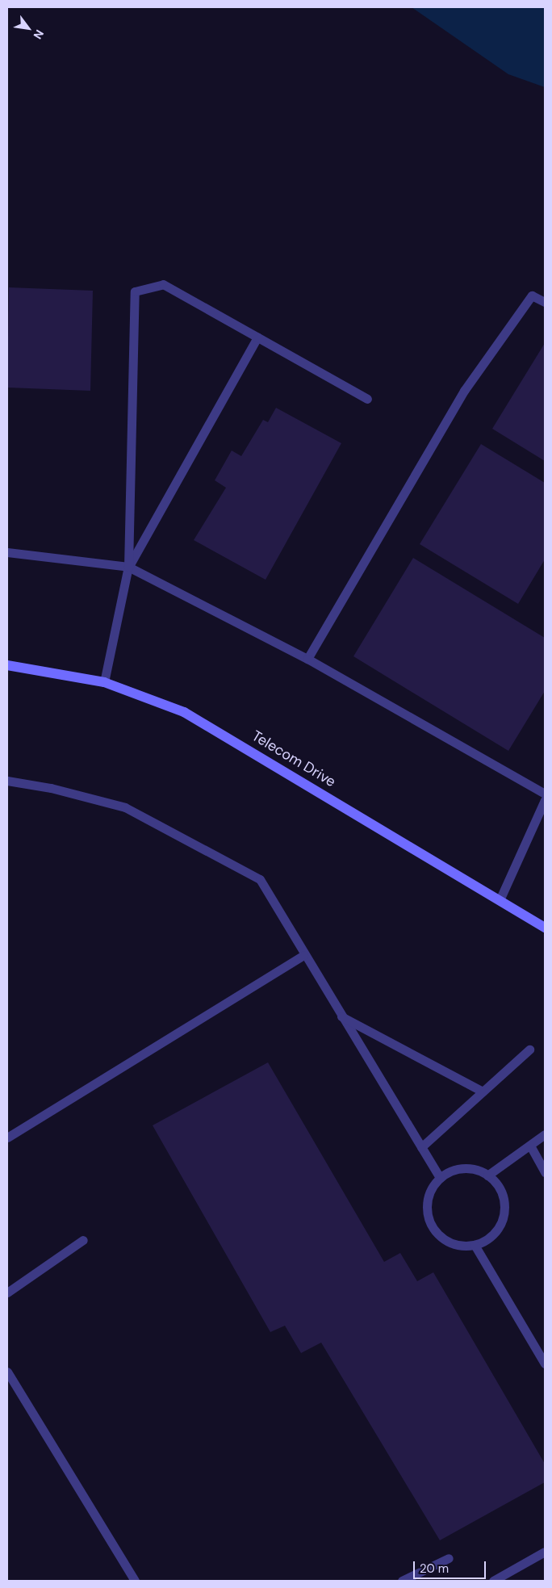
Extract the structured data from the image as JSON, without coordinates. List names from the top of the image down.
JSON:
{
  "streets": {
    "street": ["Telecom Drive"]
  },
  "scale_bar": "20 m",
  "north": "bottom right"
}
